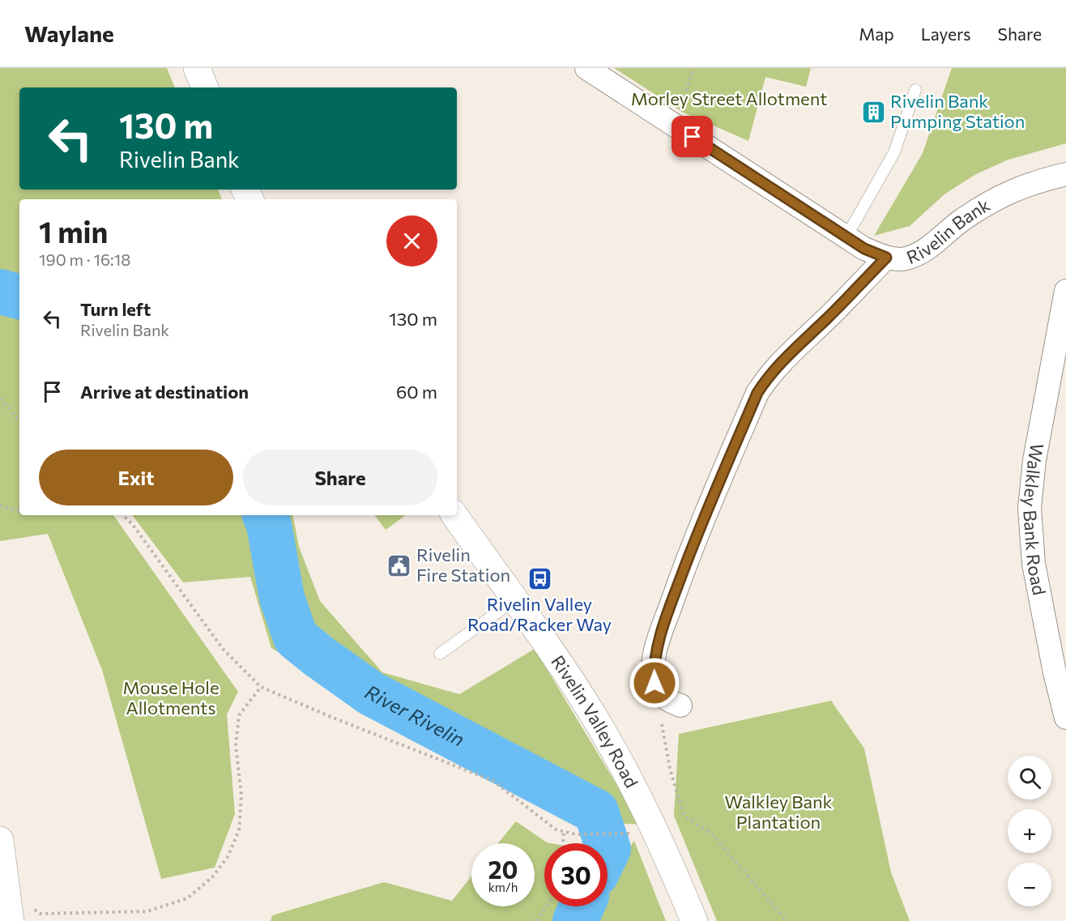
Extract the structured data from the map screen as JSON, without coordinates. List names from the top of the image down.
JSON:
{
  "streets": {
    "main road": ["Rivelin Valley Road"],
    "street": ["Rivelin Bank", "Walkley Bank Road"]
  },
  "water": ["River Rivelin"],
  "parks": ["Morley Street Allotment", "Mouse Hole Allotments", "Walkley Bank Plantation"],
  "places": {
    "building": ["Rivelin Bank Pumping Station"],
    "public building": ["Rivelin Fire Station"],
    "bus stop": ["Rivelin Valley Road/Racker Way"]
  },
  "page": {
    "header": "Waylane",
    "nav": ["Map", "Layers", "Share"],
    "turn": ["130 m", "Rivelin Bank"],
    "heading": ["1 min", "190 m · 16:18"],
    "list": [
      {
        "name": "Turn left",
        "note": "Rivelin Bank",
        "value": "130 m"
      },
      {
        "name": "Arrive at destination",
        "value": "60 m"
      }
    ],
    "buttons": ["Exit", "Share"],
    "map_buttons": ["+", "−"],
    "speed": "20 km/h",
    "limit": "30"
  }
}
